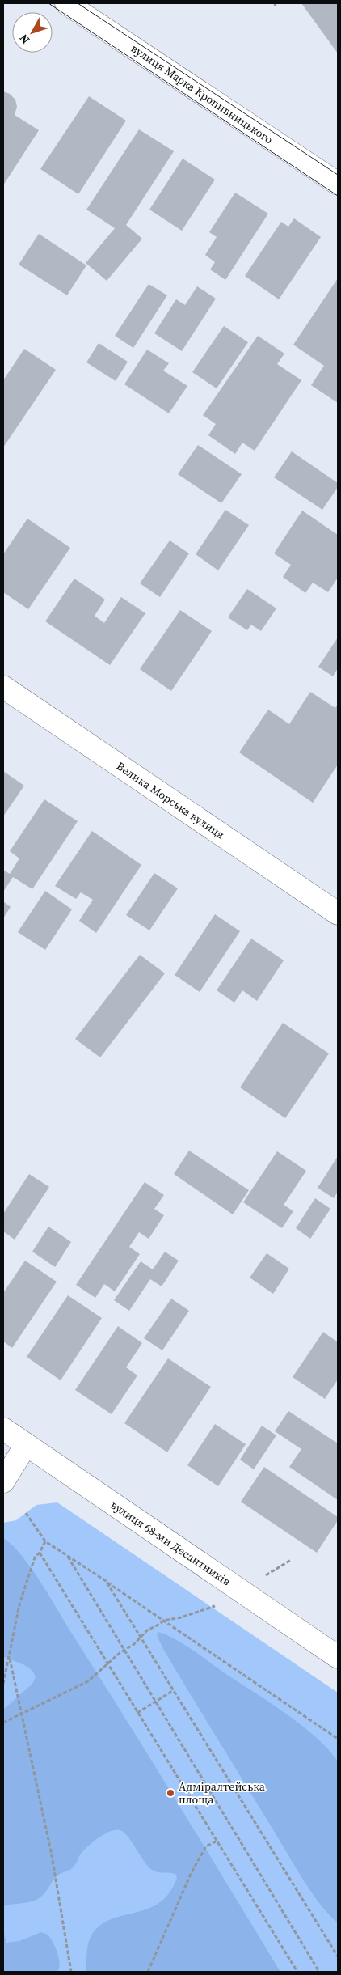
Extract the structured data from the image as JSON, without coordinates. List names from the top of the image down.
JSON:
{
  "streets": {
    "street": ["вулиця Марка Кропивницького", "Велика Морська вулиця", "вулиця 68-ми Десантників"]
  },
  "places": ["Адміралтейська площа"],
  "north": "bottom left"
}
